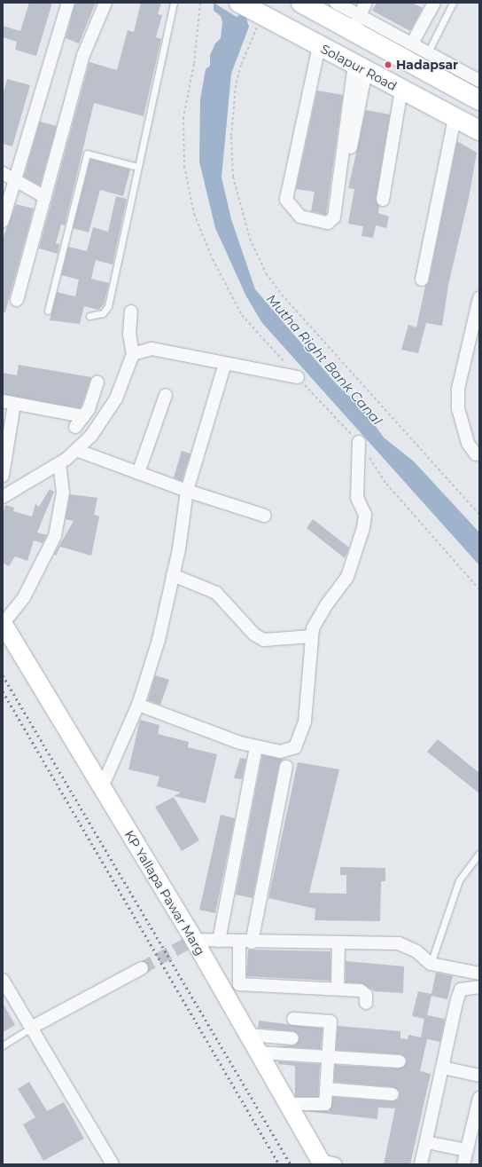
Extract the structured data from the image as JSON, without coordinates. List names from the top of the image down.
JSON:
{
  "streets": {
    "highway": ["Solapur Road"],
    "street": ["KP Yallapa Pawar Marg"]
  },
  "water": ["Mutha Right Bank Canal"],
  "places": ["Hadapsar"]
}
